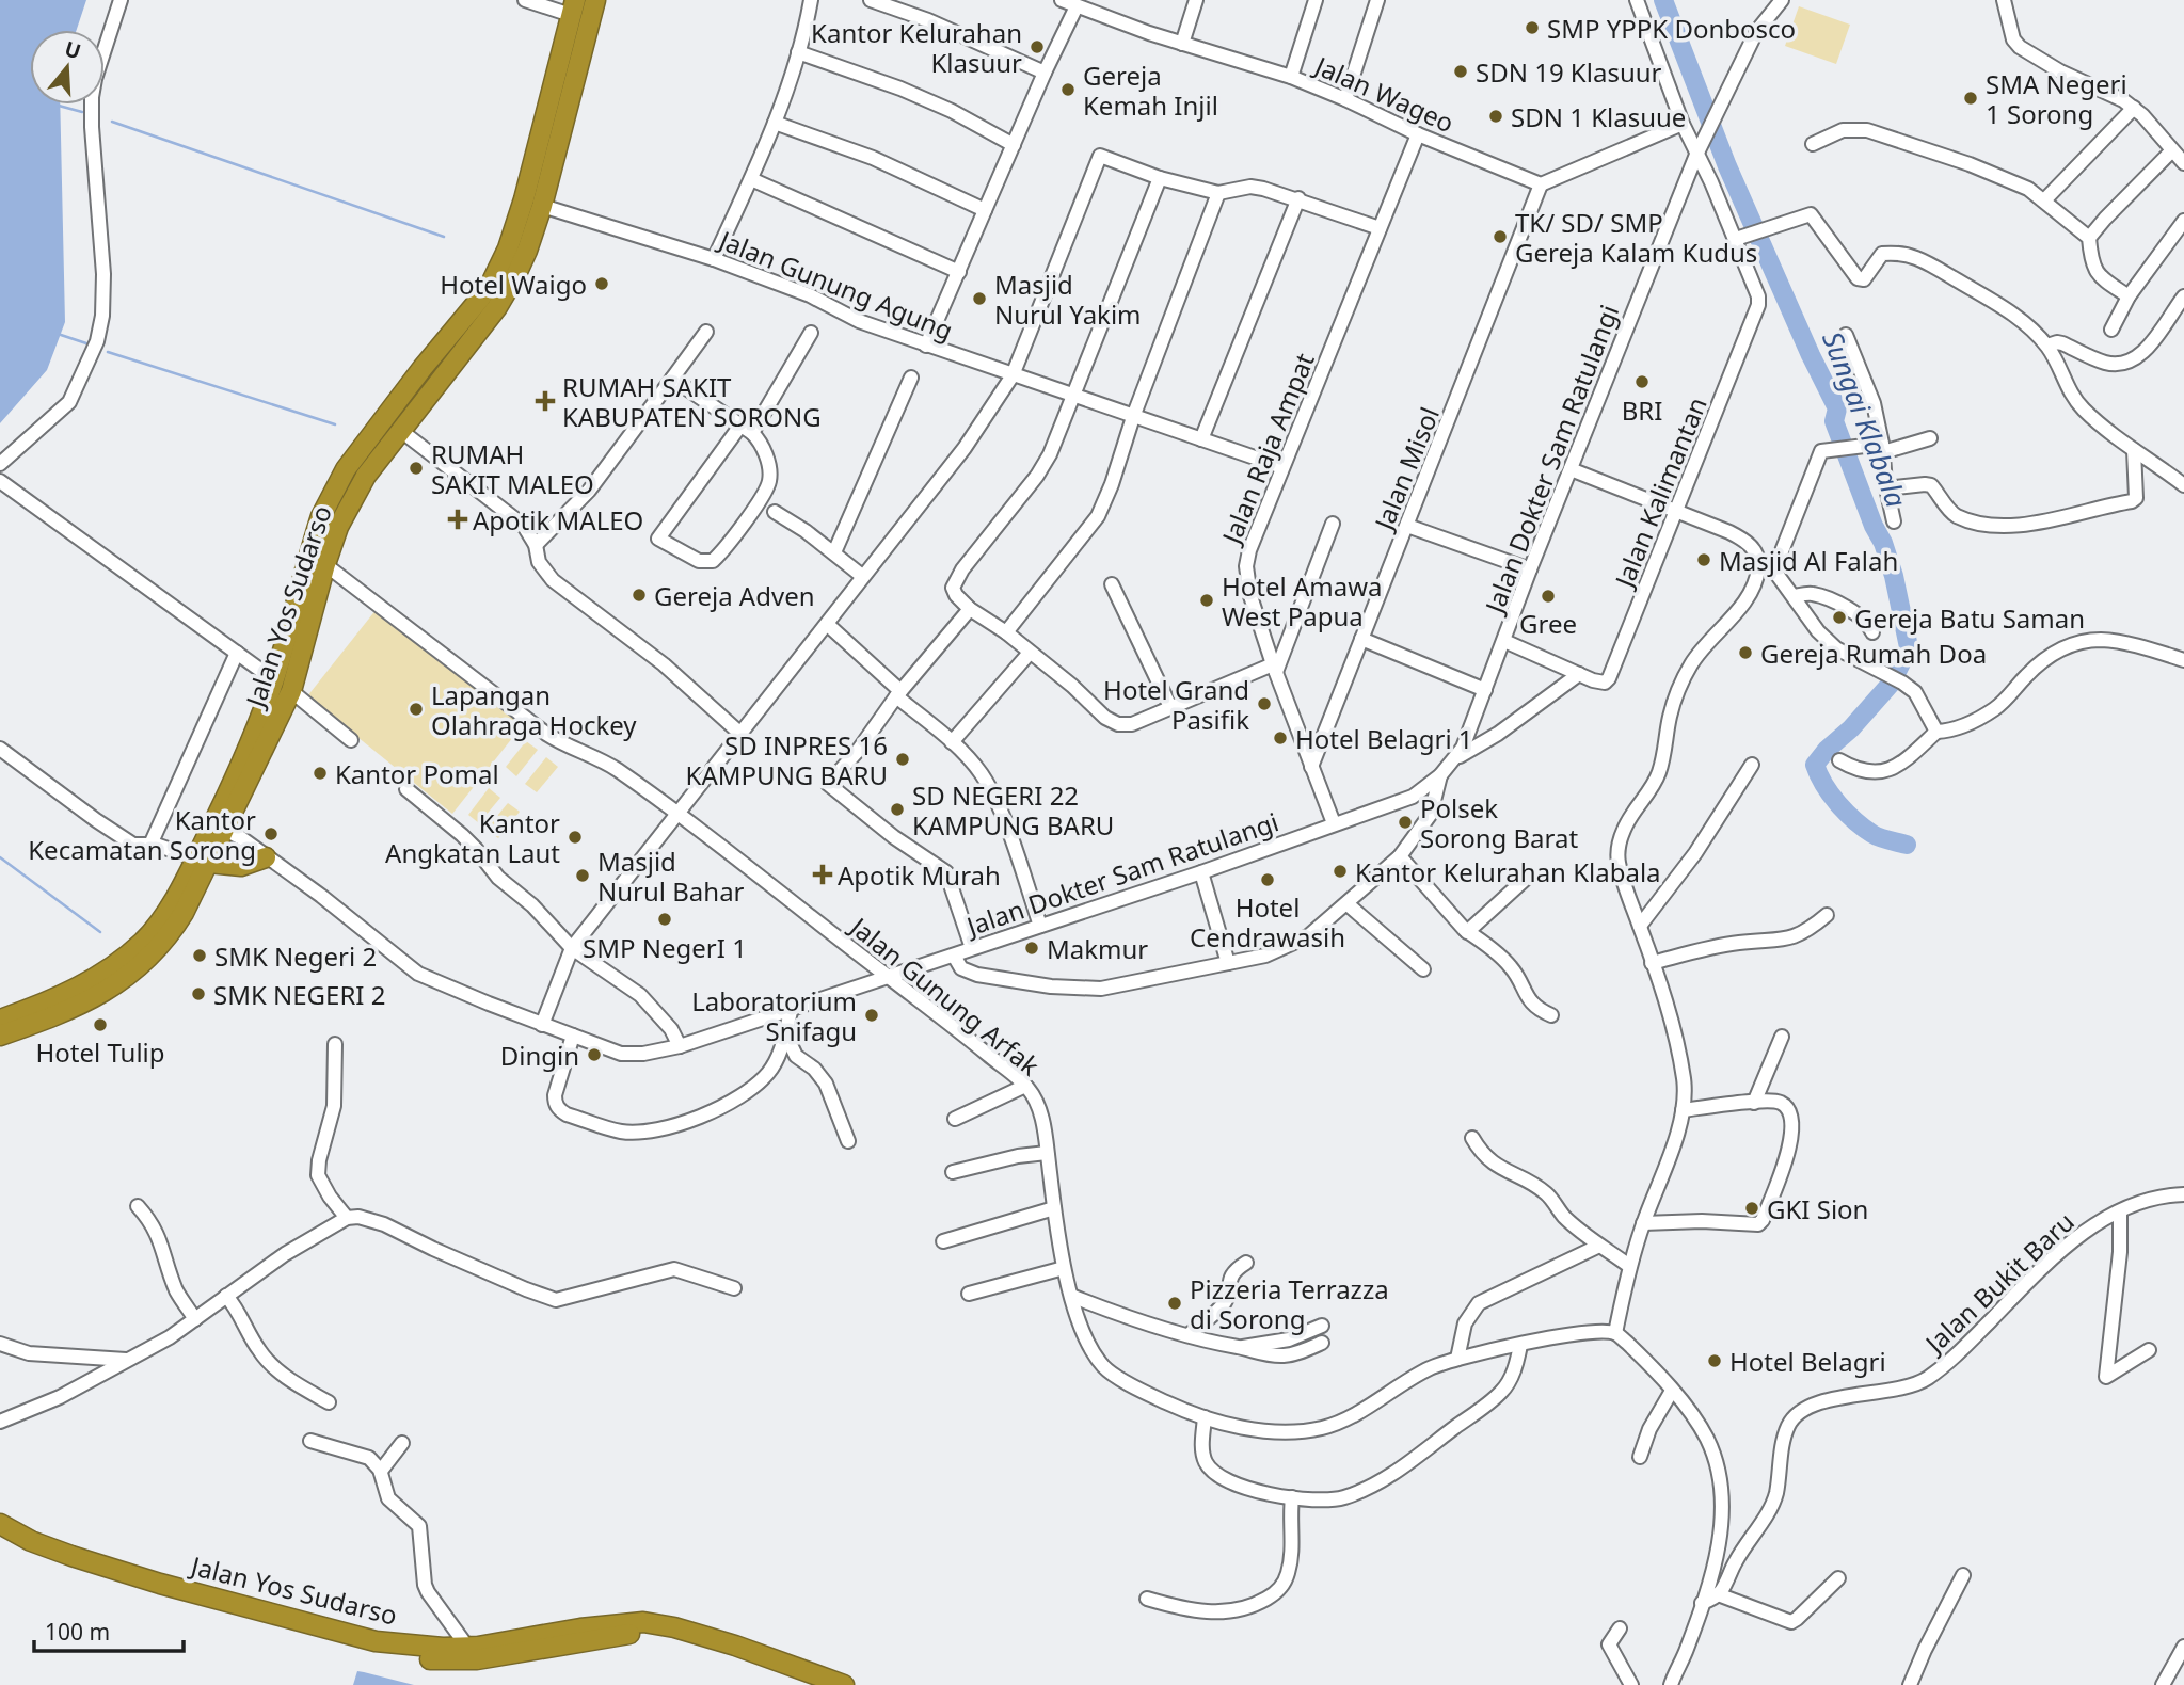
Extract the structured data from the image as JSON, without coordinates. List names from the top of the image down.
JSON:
{
  "streets": {
    "highway": ["Jalan Yos Sudarso"],
    "street": [
      "Jalan Wageo",
      "Jalan Gunung Agung",
      "Jalan Raja Ampat",
      "Jalan Dokter Sam Ratulangi",
      "Jalan Misol",
      "Jalan Kalimantan",
      "Jalan Gunung Arfak",
      "Jalan Bukit Baru"
    ]
  },
  "crossings": [
    ["Jalan Wageo", "Jalan Raja Ampat"],
    ["Jalan Wageo", "Jalan Misol"],
    ["Jalan Gunung Agung", "Jalan Raja Ampat"],
    ["Jalan Gunung Agung", "Jalan Yos Sudarso"],
    ["Jalan Raja Ampat", "Jalan Dokter Sam Ratulangi"],
    ["Jalan Raja Ampat", "Jalan Misol"],
    ["Jalan Dokter Sam Ratulangi", "Jalan Kalimantan"],
    ["Jalan Dokter Sam Ratulangi", "Jalan Yos Sudarso"],
    ["Jalan Dokter Sam Ratulangi", "Jalan Gunung Arfak"],
    ["Jalan Yos Sudarso", "Jalan Gunung Arfak"]
  ],
  "water": ["Sungai Klabala"],
  "places": {
    "other": [
      "SMP YPPK Donbosco",
      "Kantor Kelurahan Klasuur",
      "SDN 19 Klasuur",
      "Gereja Kemah Injil",
      "SMA Negeri 1 Sorong",
      "SDN 1 Klasuue",
      "TK/ SD/ SMP Gereja Kalam Kudus",
      "Hotel Waigo",
      "Masjid Nurul Yakim",
      "BRI",
      "RUMAH SAKIT MALEO",
      "Masjid Al Falah",
      "Gereja Adven",
      "Gree",
      "Hotel Amawa West Papua",
      "Gereja Batu Saman",
      "Gereja Rumah Doa",
      "Hotel Grand Pasifik",
      "Lapangan Olahraga Hockey",
      "Hotel Belagri 1",
      "SD INPRES 16 KAMPUNG BARU",
      "Kantor Pomal",
      "SD NEGERI 22 KAMPUNG BARU",
      "Polsek Sorong Barat",
      "Kantor Kecamatan Sorong",
      "Kantor Angkatan Laut",
      "Kantor Kelurahan Klabala",
      "Masjid Nurul Bahar",
      "Hotel Cendrawasih",
      "SMP NegerI 1",
      "Makmur",
      "SMK Negeri 2",
      "SMK NEGERI 2",
      "Laboratorium Snifagu",
      "Hotel Tulip",
      "Dingin",
      "GKI Sion",
      "Pizzeria Terrazza di Sorong",
      "Hotel Belagri"
    ],
    "health": ["RUMAH SAKIT KABUPATEN SORONG", "Apotik MALEO", "Apotik Murah"]
  },
  "scale_bar": "100 m",
  "north": "top"
}
